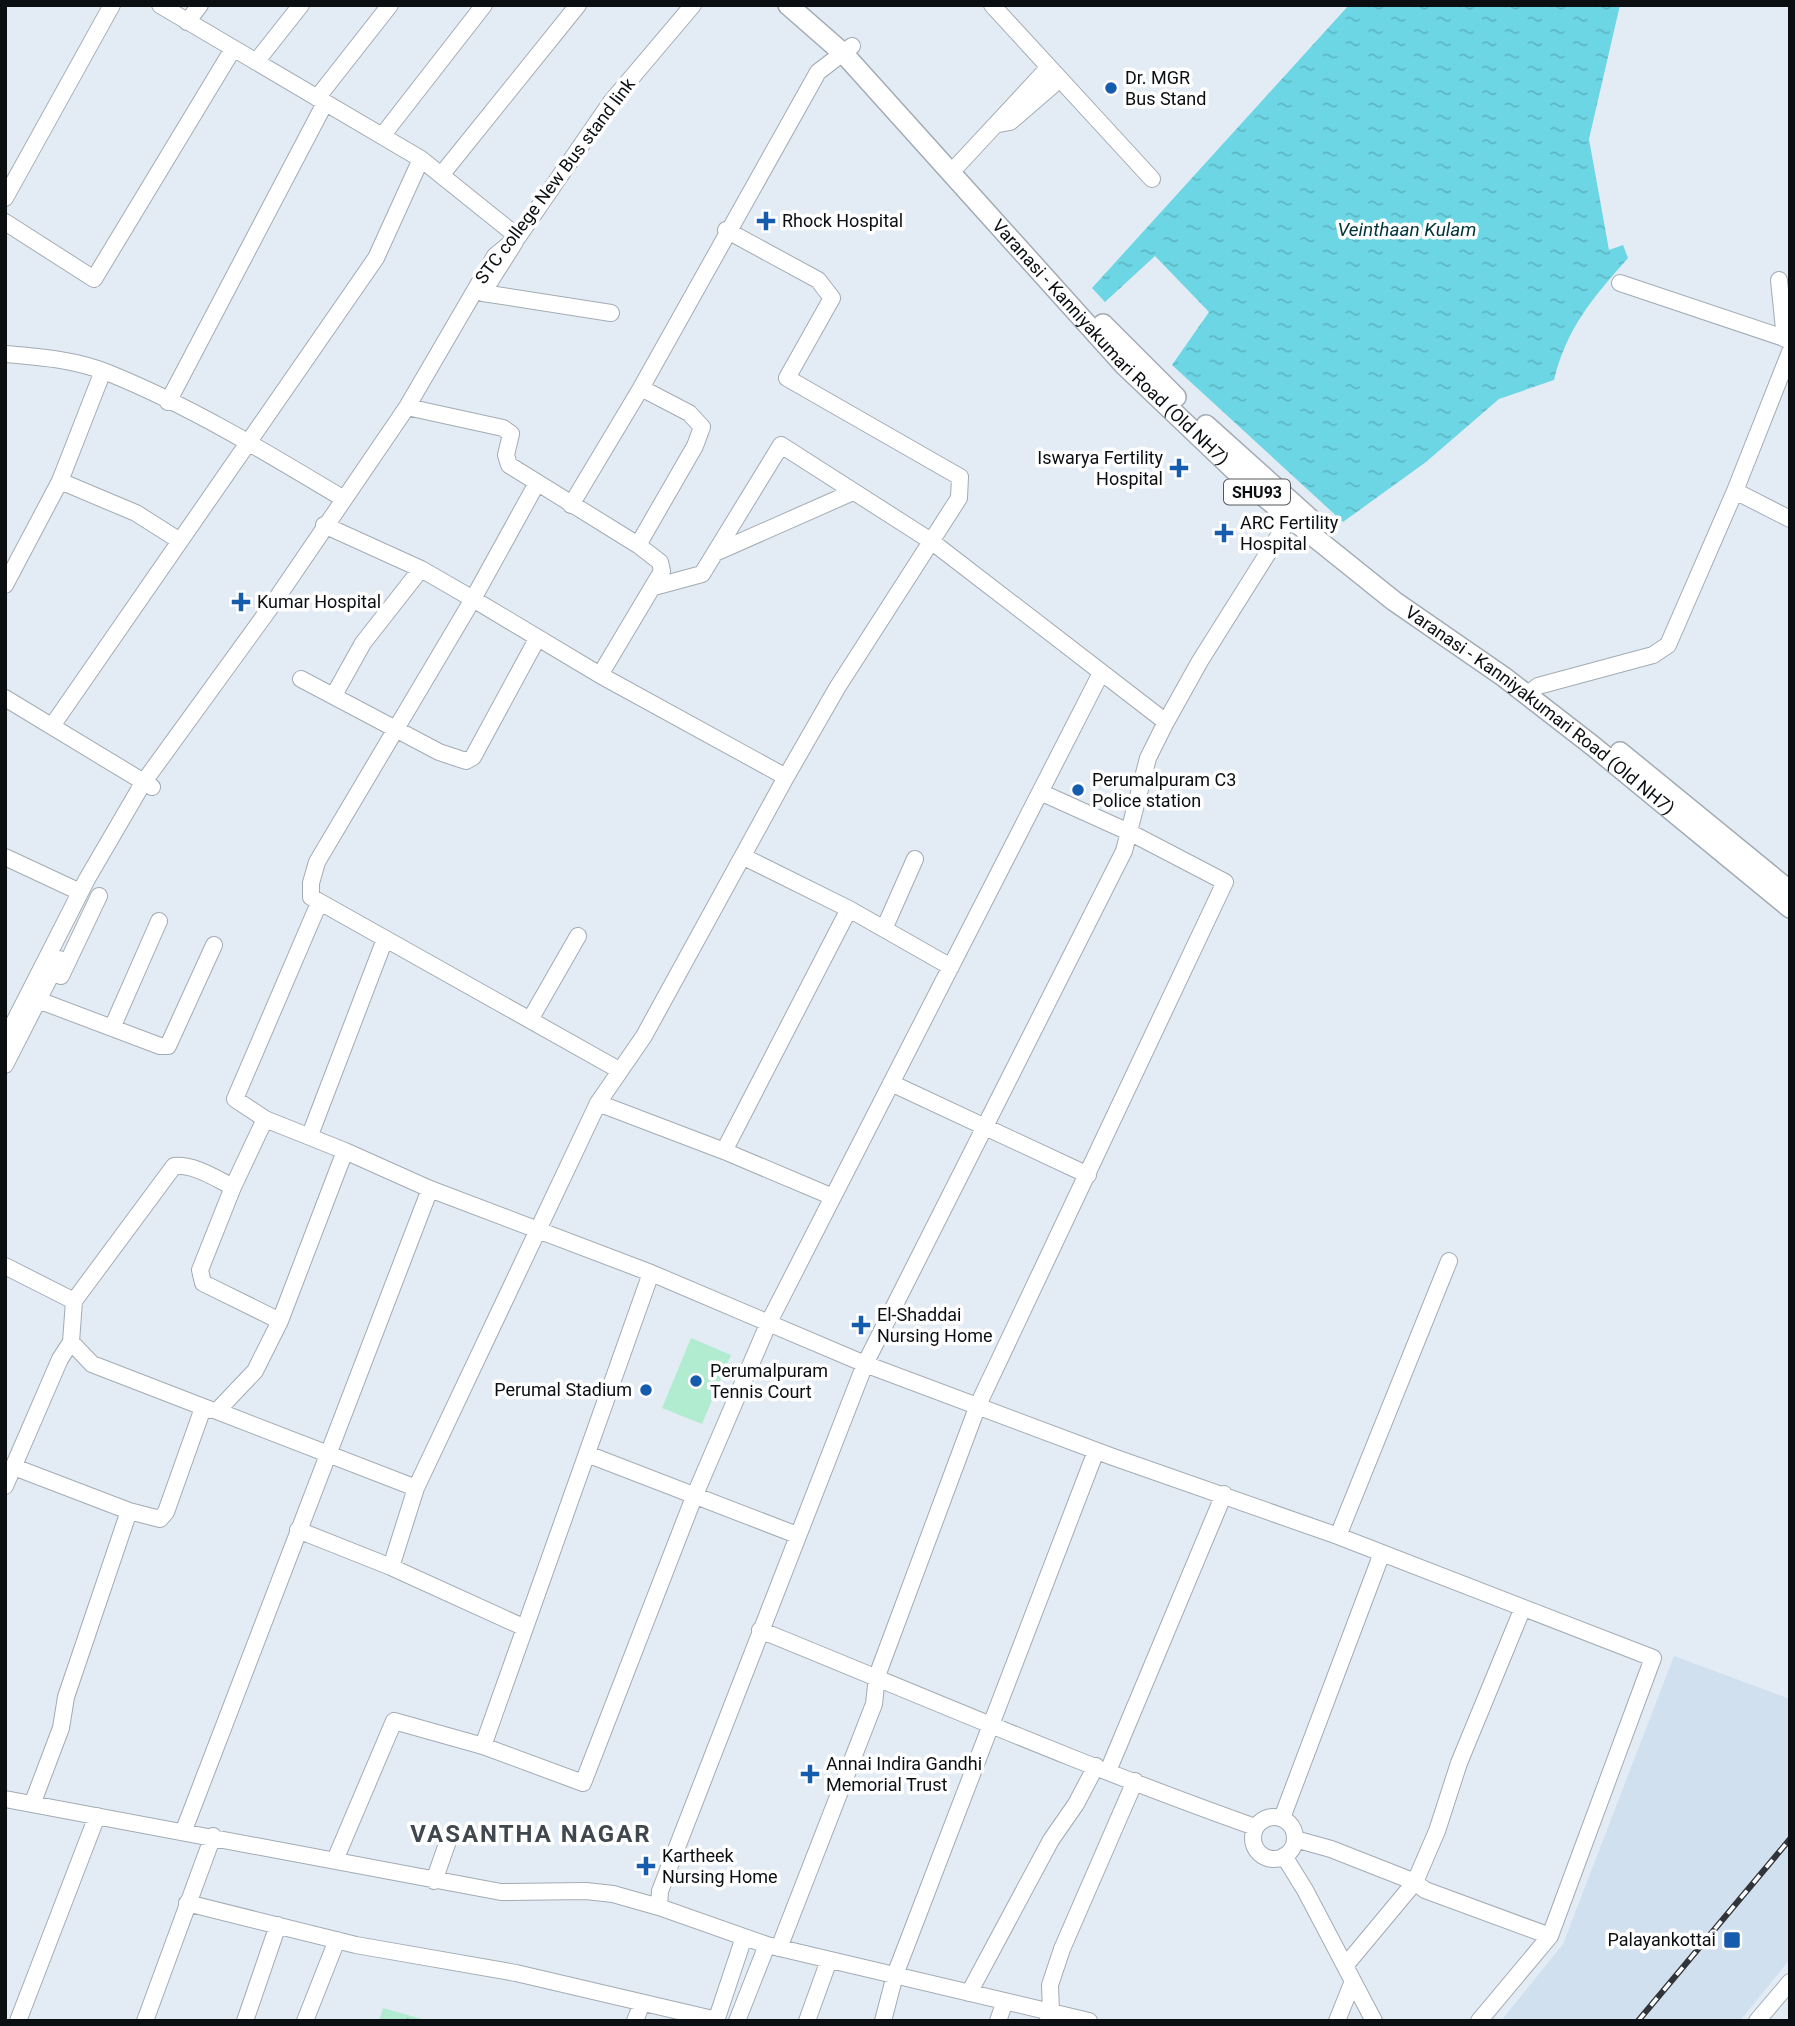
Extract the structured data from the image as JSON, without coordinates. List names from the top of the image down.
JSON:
{
  "streets": {
    "main road": ["Varanasi - Kanniyakumari Road (Old NH7)", "SHU93"],
    "street": ["STC college New Bus stand link"]
  },
  "districts": ["VASANTHA NAGAR"],
  "water": ["Veinthaan Kulam"],
  "places": {
    "other": [
      "Dr. MGR Bus Stand",
      "Perumalpuram C3 Police station",
      "Perumalpuram Tennis Court",
      "Perumal Stadium"
    ],
    "health": [
      "Rhock Hospital",
      "Iswarya Fertility Hospital",
      "ARC Fertility Hospital",
      "Kumar Hospital",
      "El-Shaddai Nursing Home",
      "Annai Indira Gandhi Memorial Trust",
      "Kartheek Nursing Home"
    ],
    "transit": ["Palayankottai"]
  }
}
